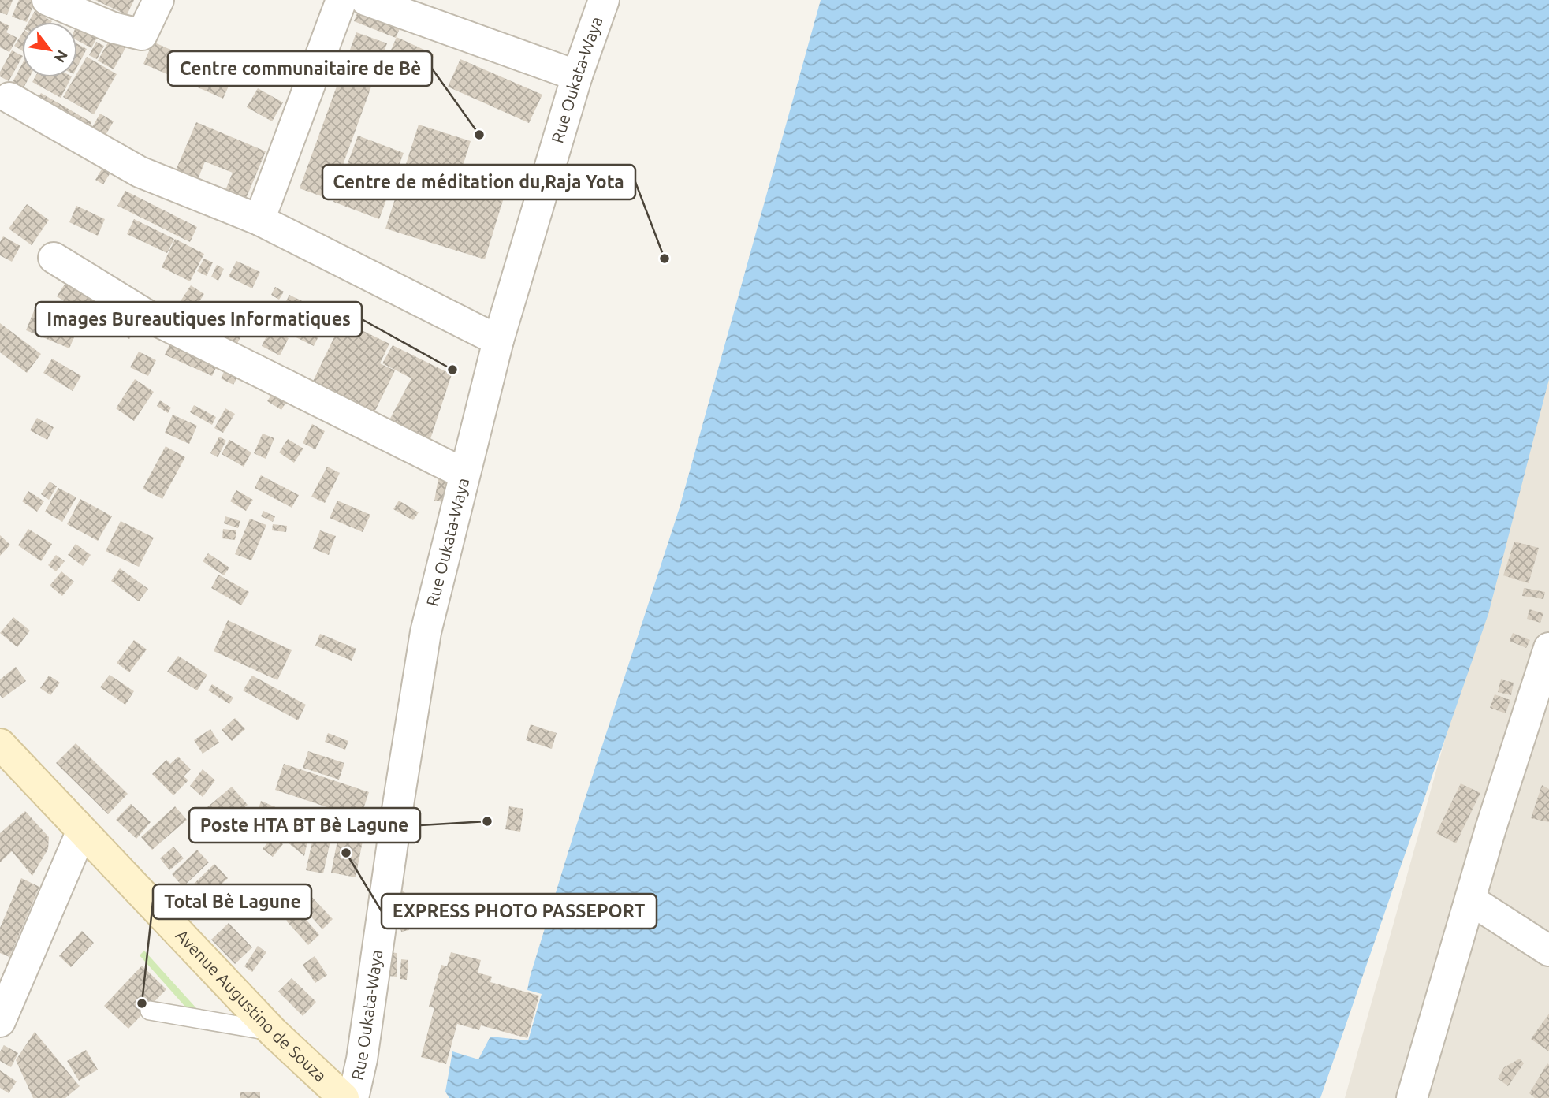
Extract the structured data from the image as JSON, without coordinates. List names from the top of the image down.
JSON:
{
  "streets": {
    "main road": ["Avenue Augustino de Souza"],
    "street": ["Rue Oukata-Waya"]
  },
  "places": [
    "Centre communaitaire de Bè",
    "Centre de méditation du,Raja Yota",
    "Images Bureautiques Informatiques",
    "Poste HTA BT Bè Lagune",
    "EXPRESS PHOTO PASSEPORT",
    "Total Bè Lagune"
  ],
  "north": "bottom right"
}
